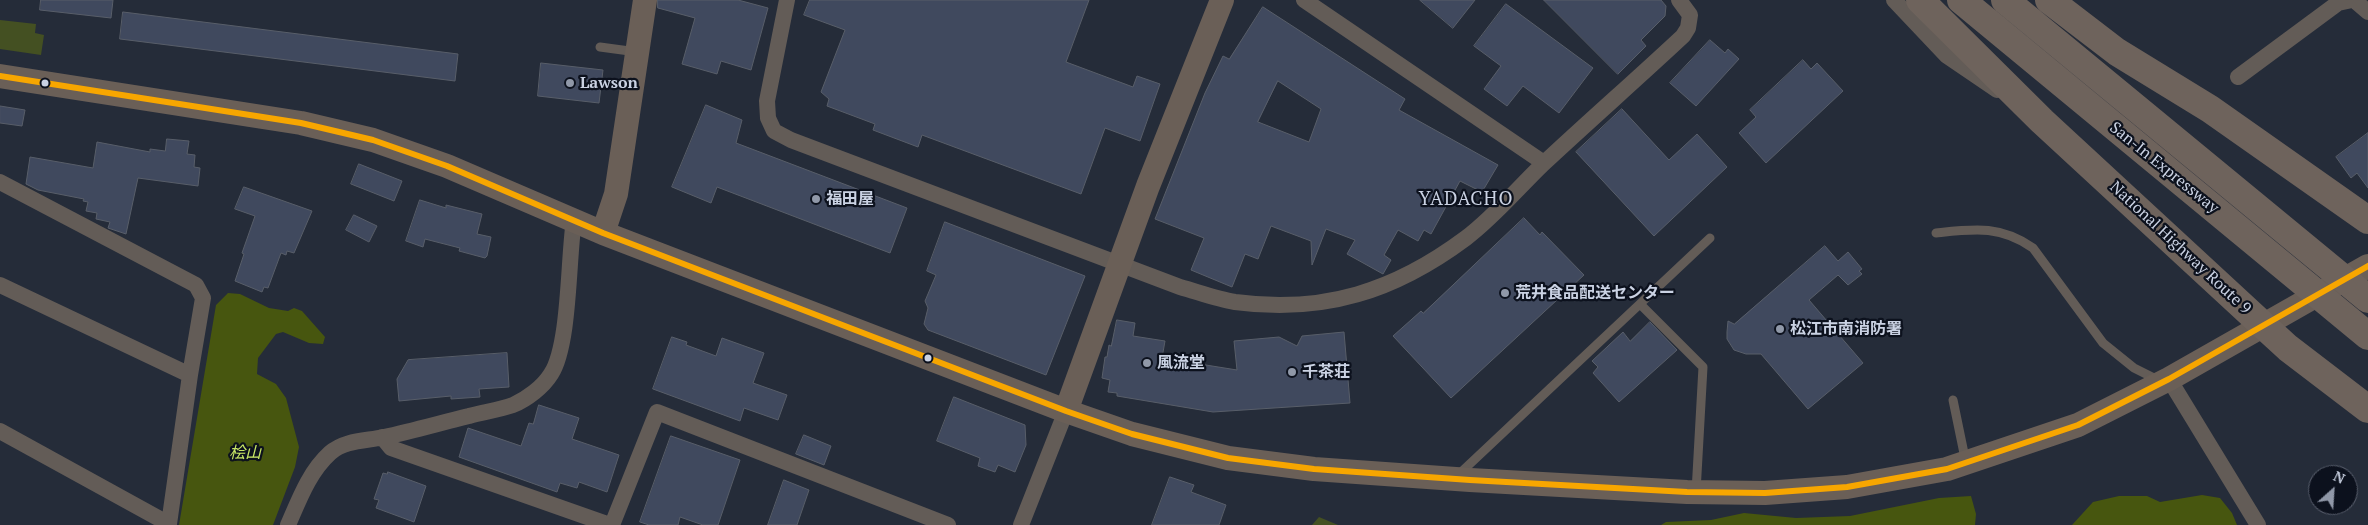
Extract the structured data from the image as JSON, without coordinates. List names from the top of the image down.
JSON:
{
  "streets": {
    "highway": ["San-In Expressway", "National Highway Route 9"]
  },
  "districts": ["YADACHO"],
  "parks": ["桧山"],
  "places": [
    "Lawson",
    "福田屋",
    "荒井食品配送センター",
    "松江市南消防署",
    "風流堂",
    "千茶荘"
  ],
  "north": "top right"
}
